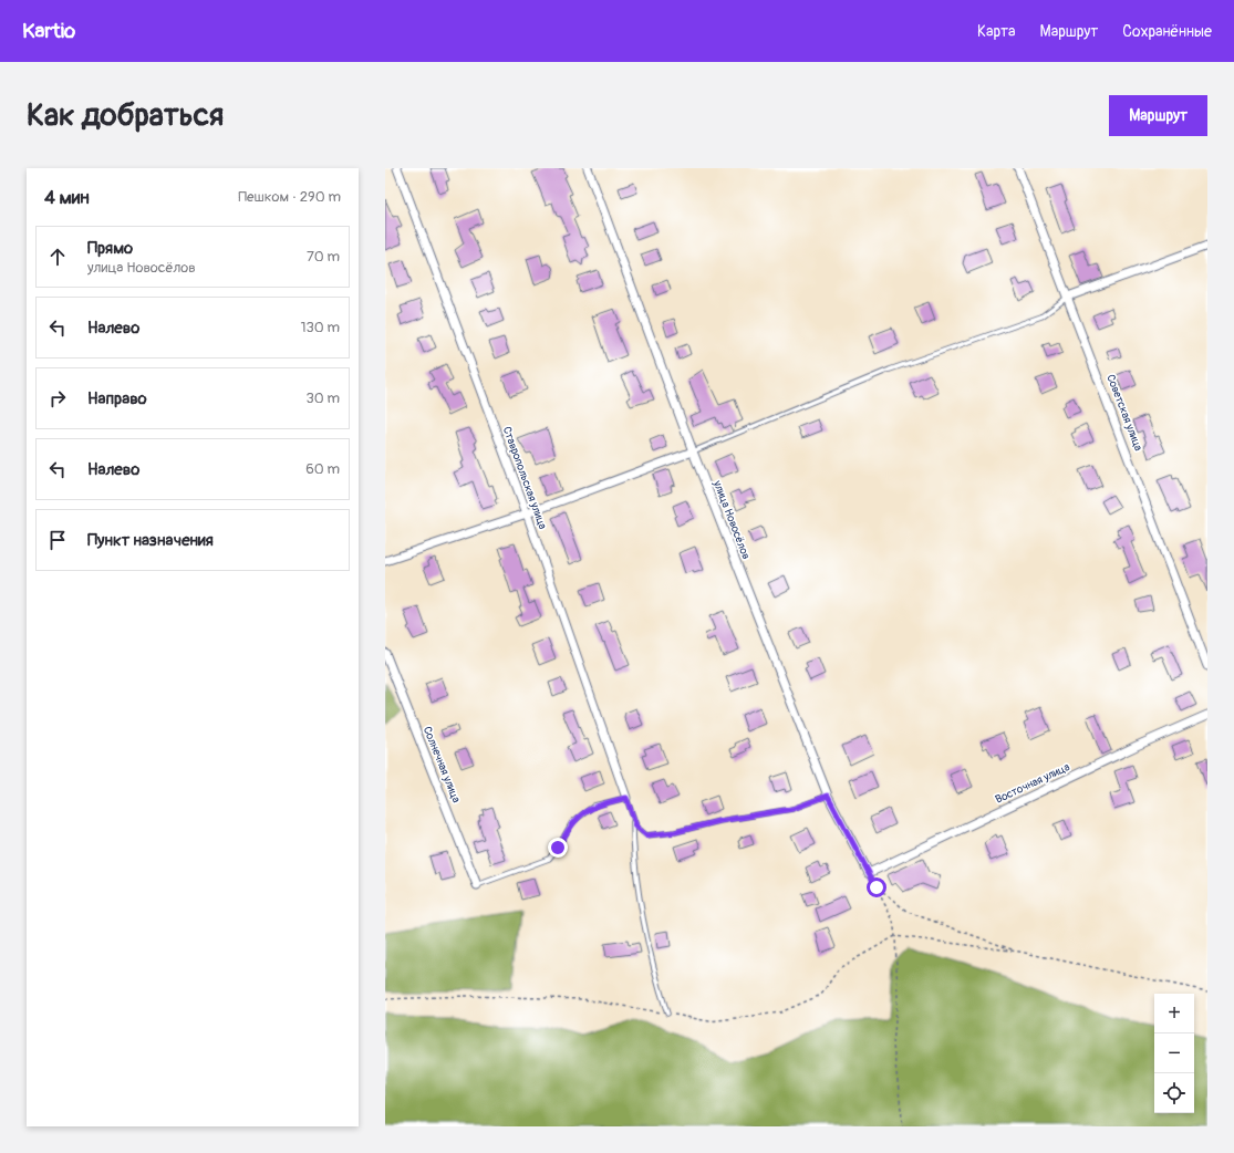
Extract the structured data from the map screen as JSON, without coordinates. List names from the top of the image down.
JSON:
{
  "streets": {
    "street": [
      "Советская улица",
      "Ставропольская улица",
      "улица Новосёлов",
      "Солнечная улица",
      "Восточная улица"
    ]
  },
  "crossings": [
    ["улица Новосёлов", "Восточная улица"]
  ],
  "page": {
    "header": "Kartio",
    "nav": ["Карта", "Маршрут", "Сохранённые"],
    "buttons": "Маршрут",
    "title": "Как добраться",
    "heading": ["4 мин", "Пешком · 290 m"],
    "list": [
      ["Прямо", "улица Новосёлов", "70 m"],
      ["Налево", "130 m"],
      ["Направо", "30 m"],
      ["Налево", "60 m"],
      "Пункт назначения"
    ],
    "map_buttons": ["+", "−"]
  }
}
